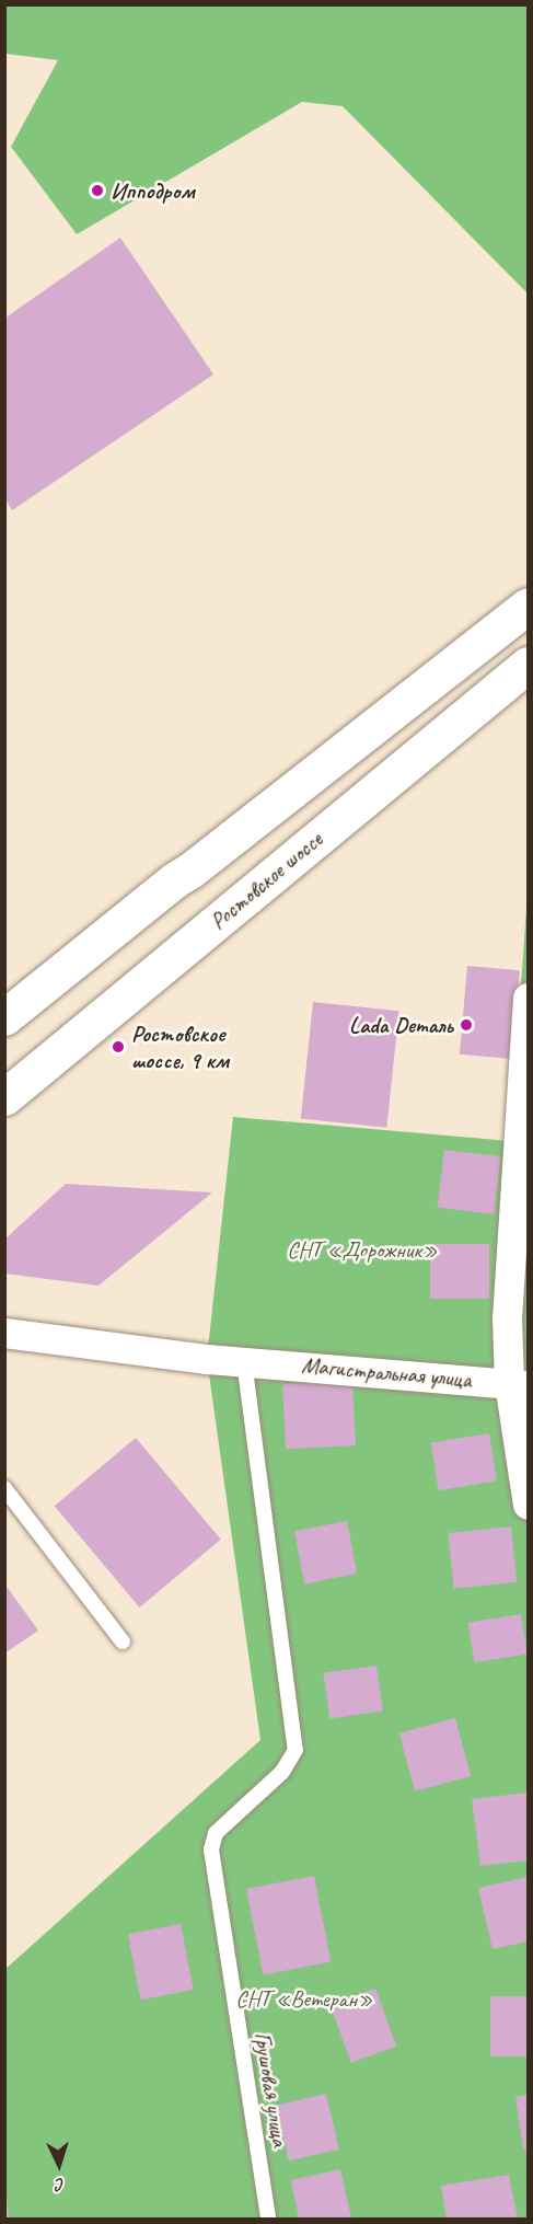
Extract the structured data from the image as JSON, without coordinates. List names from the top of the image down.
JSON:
{
  "streets": {
    "highway": ["Ростовское шоссе"],
    "street": ["Магистральная улица"],
    "lane": ["Грушовая улица"]
  },
  "crossings": [
    ["Магистральная улица", "Грушовая улица"]
  ],
  "parks": ["СНТ «Дорожник»", "СНТ «Ветеран»"],
  "places": ["Ипподром", "Lada Dеталь", "Ростовское шоссе, 9 км"],
  "north": "bottom"
}
